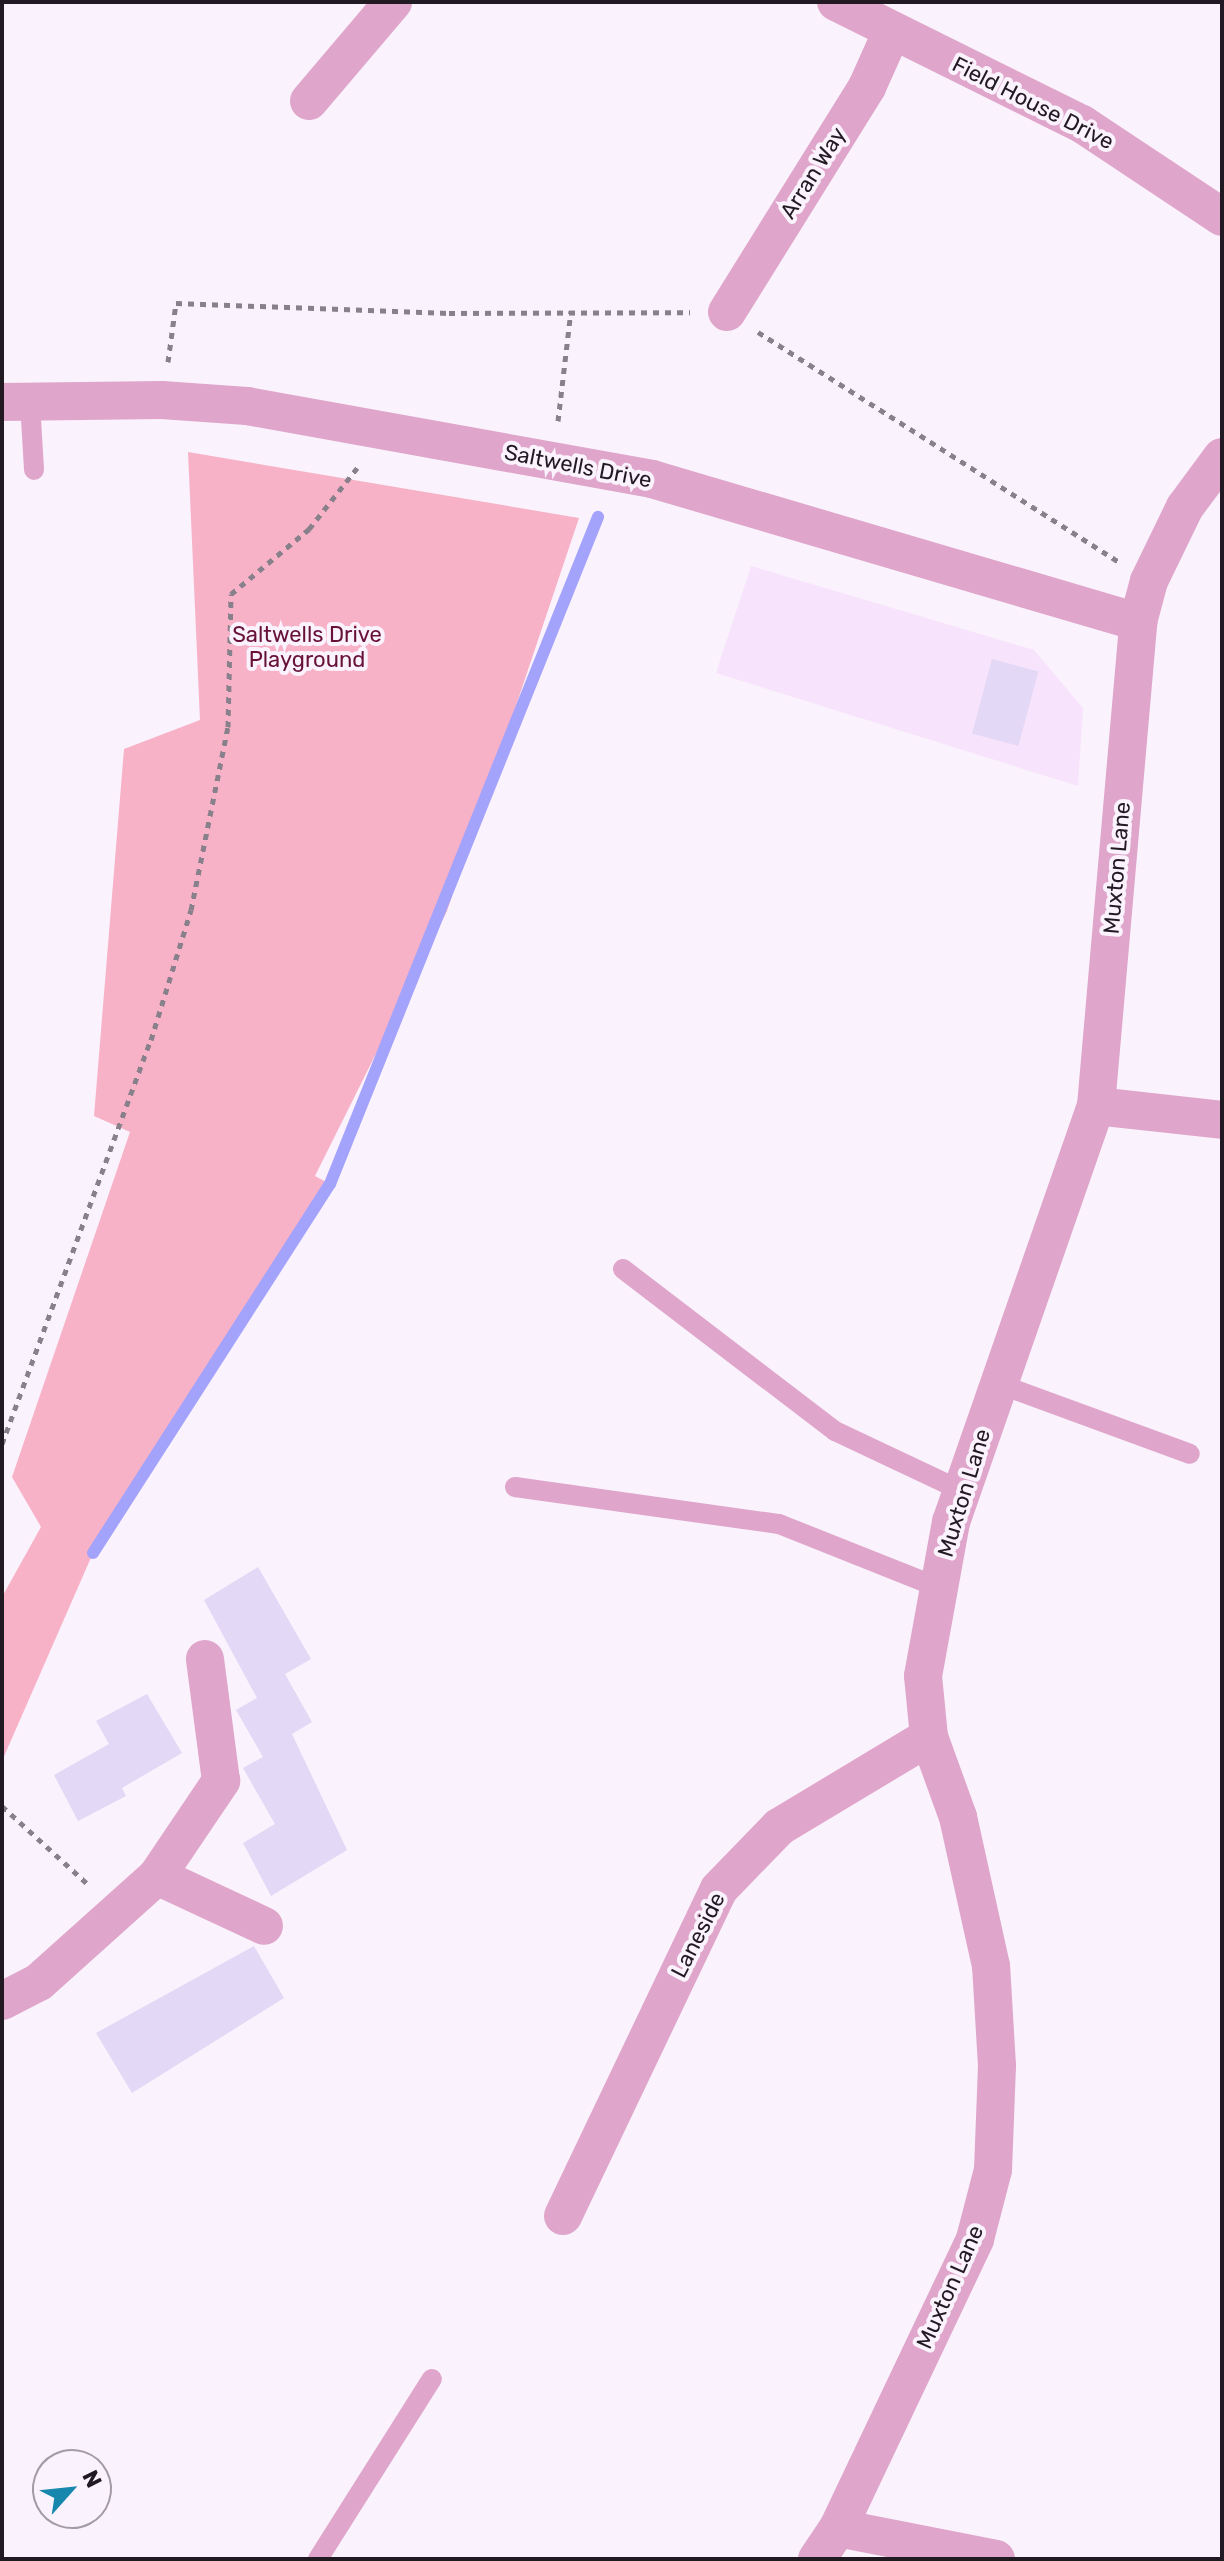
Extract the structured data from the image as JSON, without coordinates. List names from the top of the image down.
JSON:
{
  "streets": {
    "street": [
      "Field House Drive",
      "Arran Way",
      "Saltwells Drive",
      "Muxton Lane",
      "Laneside"
    ]
  },
  "crossings": [
    ["Field House Drive", "Arran Way"],
    ["Saltwells Drive", "Muxton Lane"],
    ["Muxton Lane", "Laneside"]
  ],
  "parks": ["Saltwells Drive Playground"],
  "north": "top right"
}
